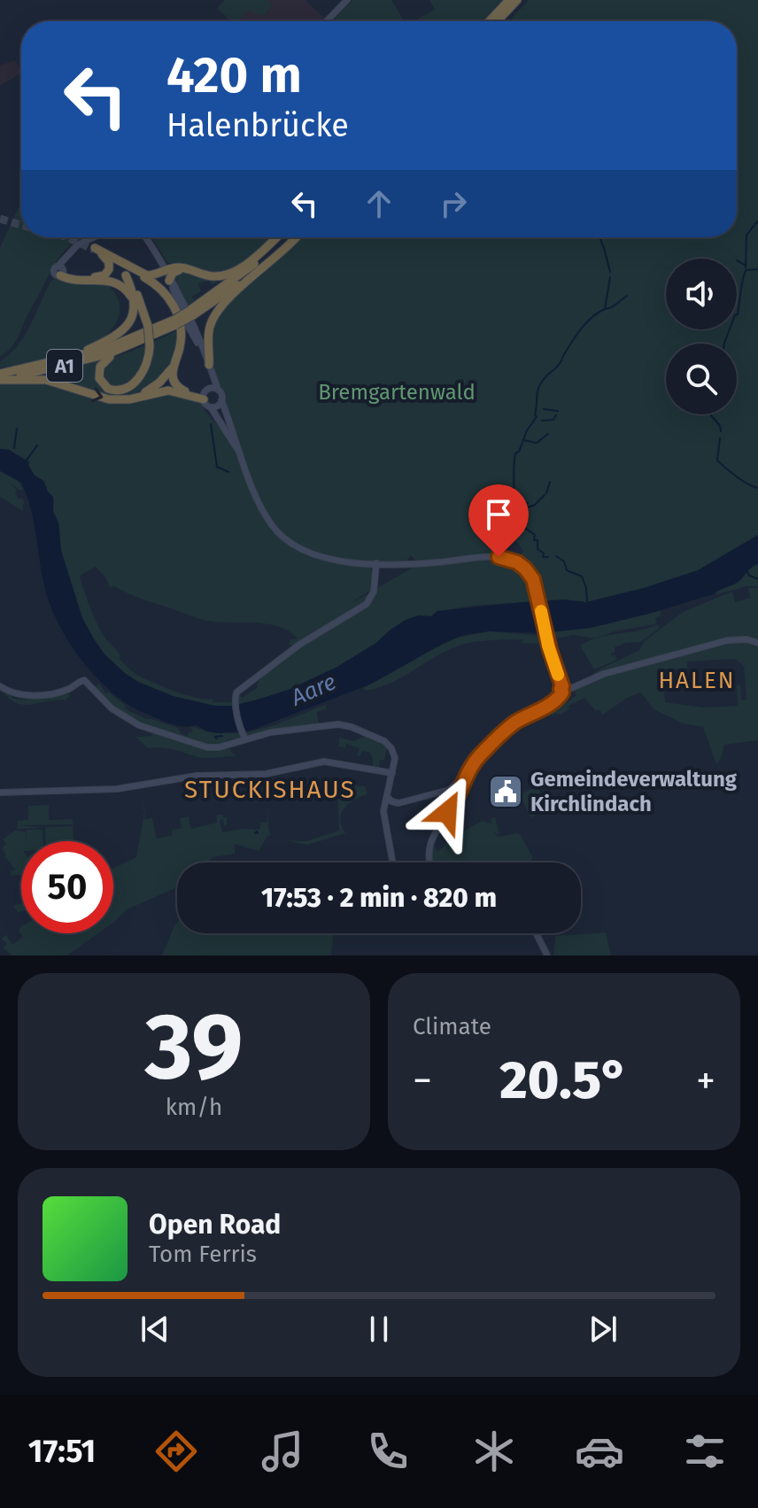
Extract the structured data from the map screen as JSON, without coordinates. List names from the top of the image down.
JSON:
{
  "streets": {
    "highway": ["A1"]
  },
  "districts": ["HALEN", "STUCKISHAUS"],
  "water": ["Aare"],
  "parks": ["Bremgartenwald"],
  "places": {
    "public building": ["Gemeindeverwaltung Kirchlindach"]
  },
  "page": {
    "turn": ["420 m", "Halenbrücke"],
    "limit": "50",
    "trip": "17:53 · 2 min · 820 m",
    "tile": [
      ["39", "km/h"],
      "Climate"
    ],
    "heat": ["−", "20.5°", "+"],
    "song": ["Open Road", "Tom Ferris"],
    "tabs": "17:51"
  }
}
